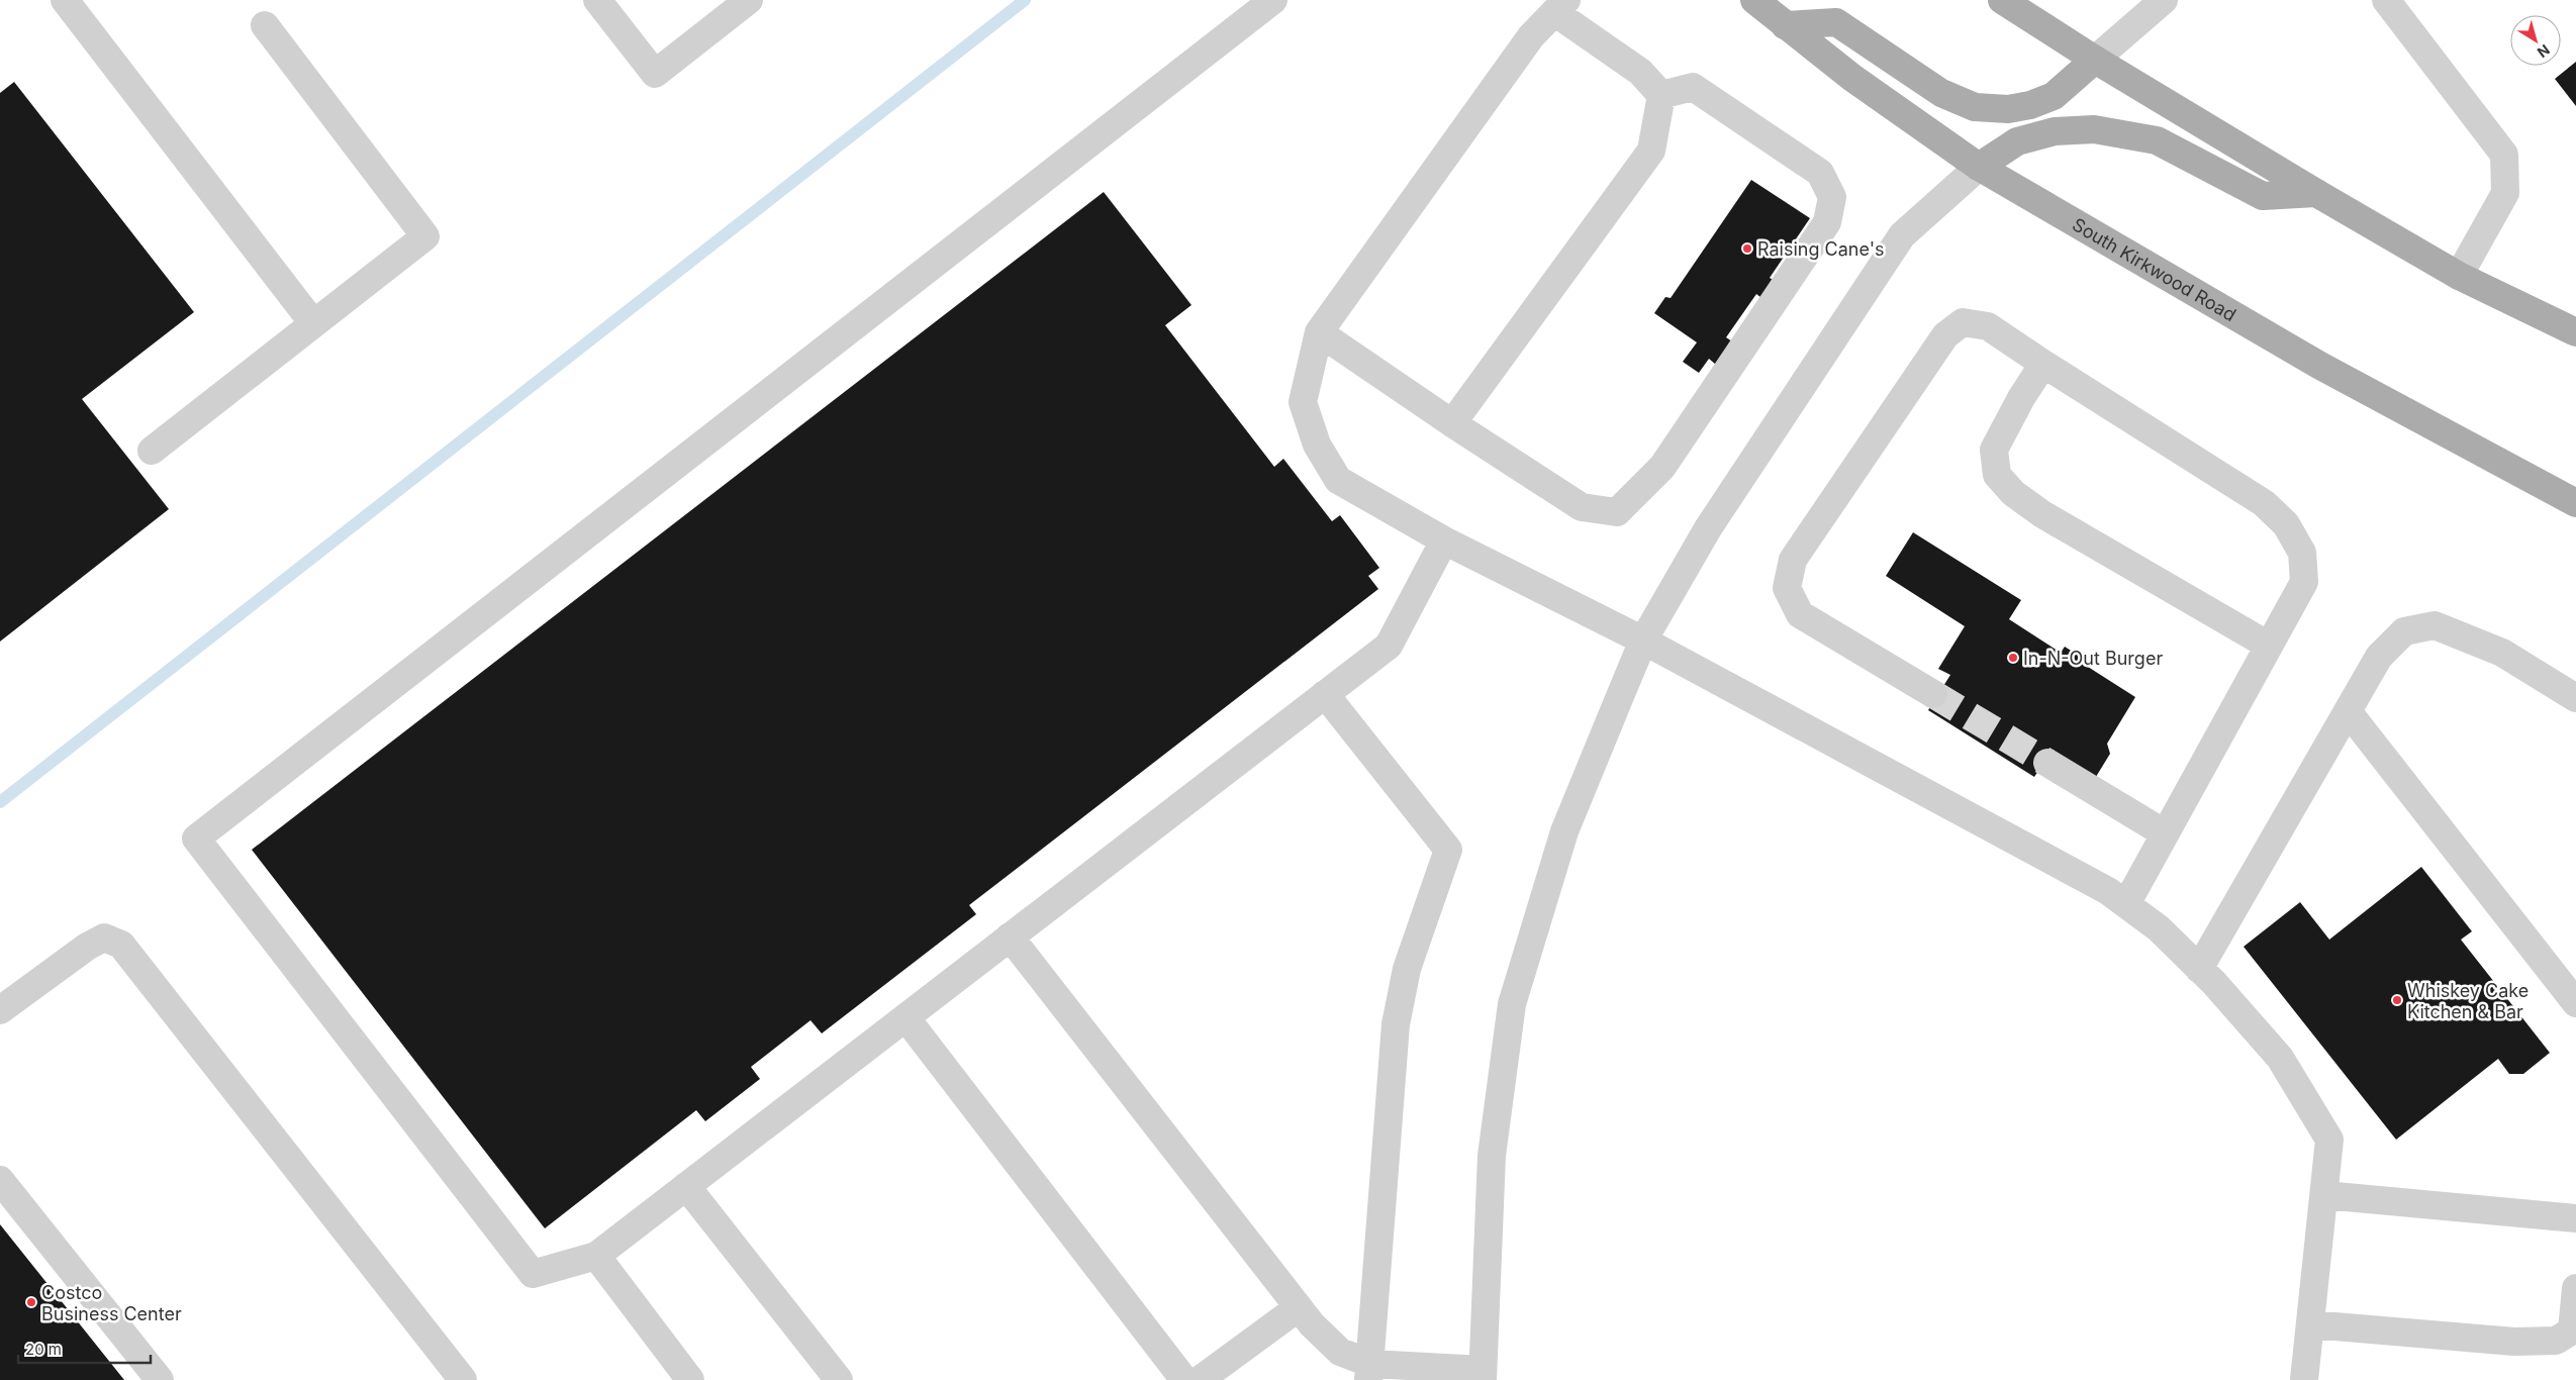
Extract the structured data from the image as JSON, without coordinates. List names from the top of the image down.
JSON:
{
  "streets": {
    "main road": ["South Kirkwood Road"]
  },
  "places": [
    "Raising Cane's",
    "In-N-Out Burger",
    "Whiskey Cake Kitchen & Bar",
    "Costco Business Center"
  ],
  "scale_bar": "20 m",
  "north": "bottom right"
}
